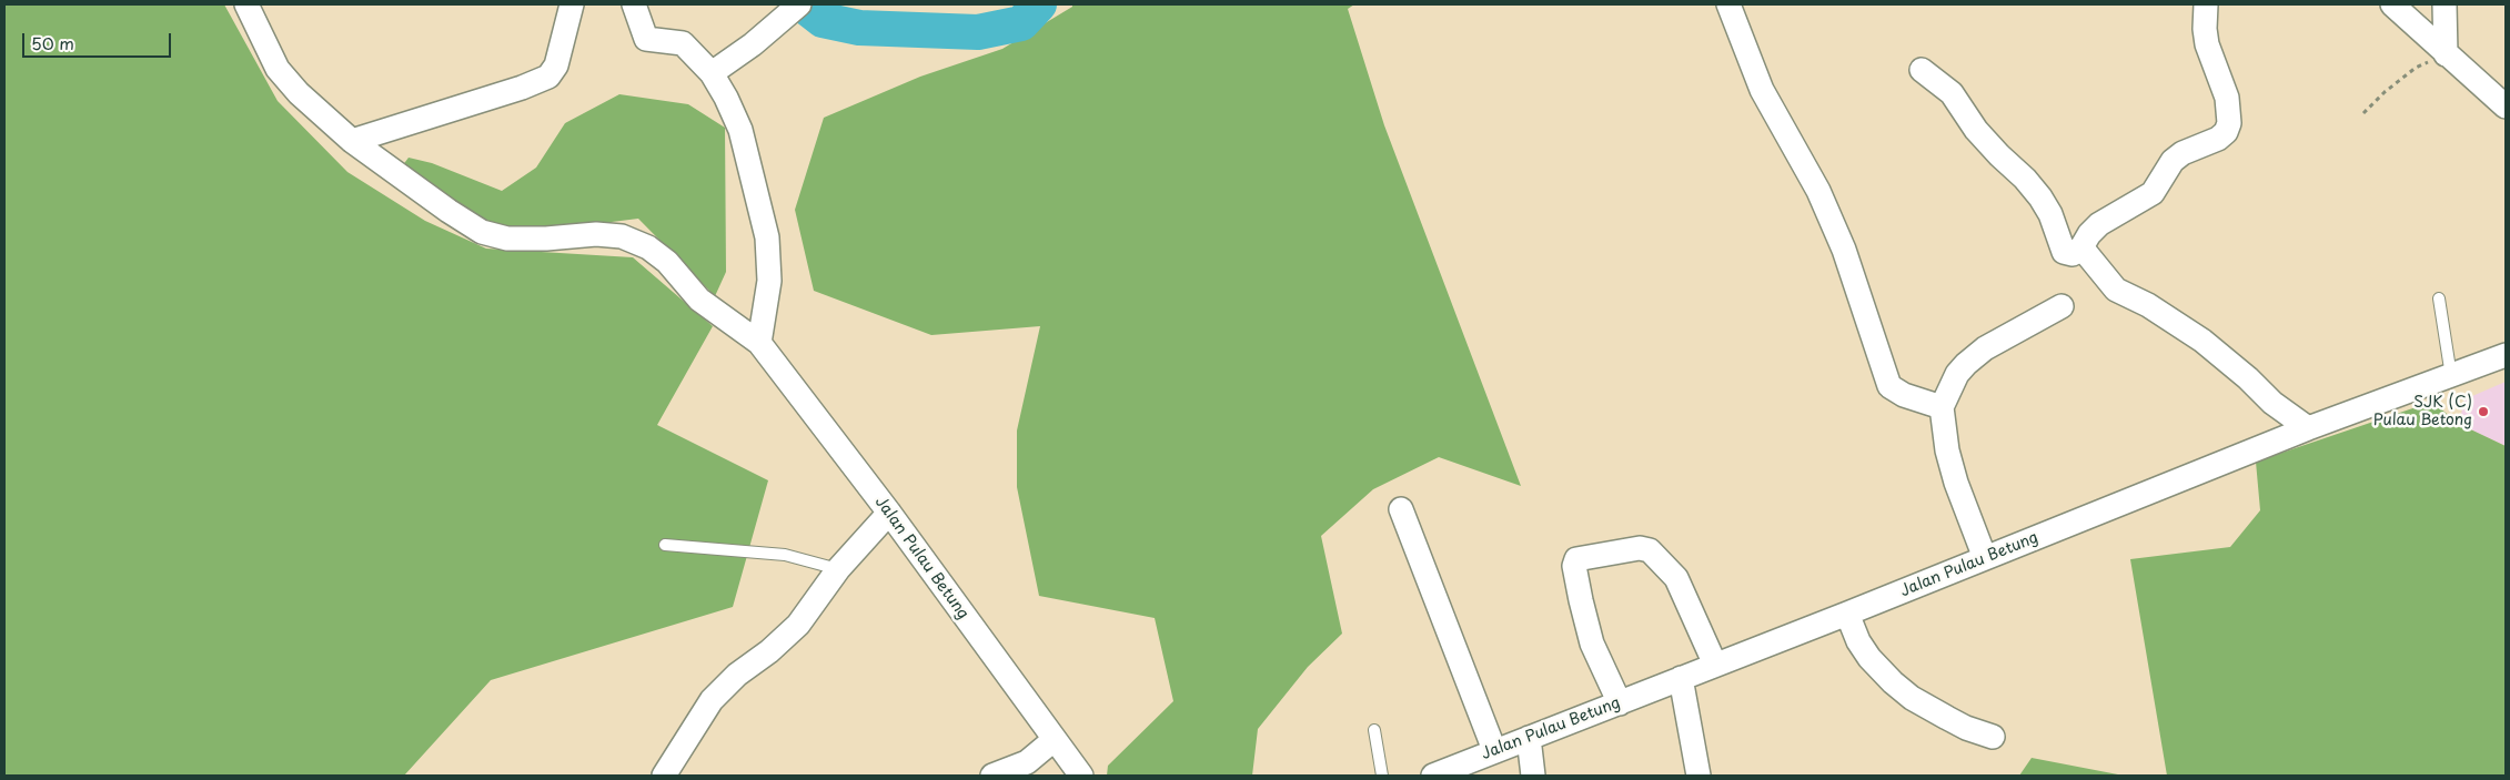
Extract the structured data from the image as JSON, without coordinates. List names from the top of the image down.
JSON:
{
  "streets": {
    "street": ["Jalan Pulau Betung"]
  },
  "places": ["SJK (C) Pulau Betong"],
  "scale_bar": "50 m"
}
